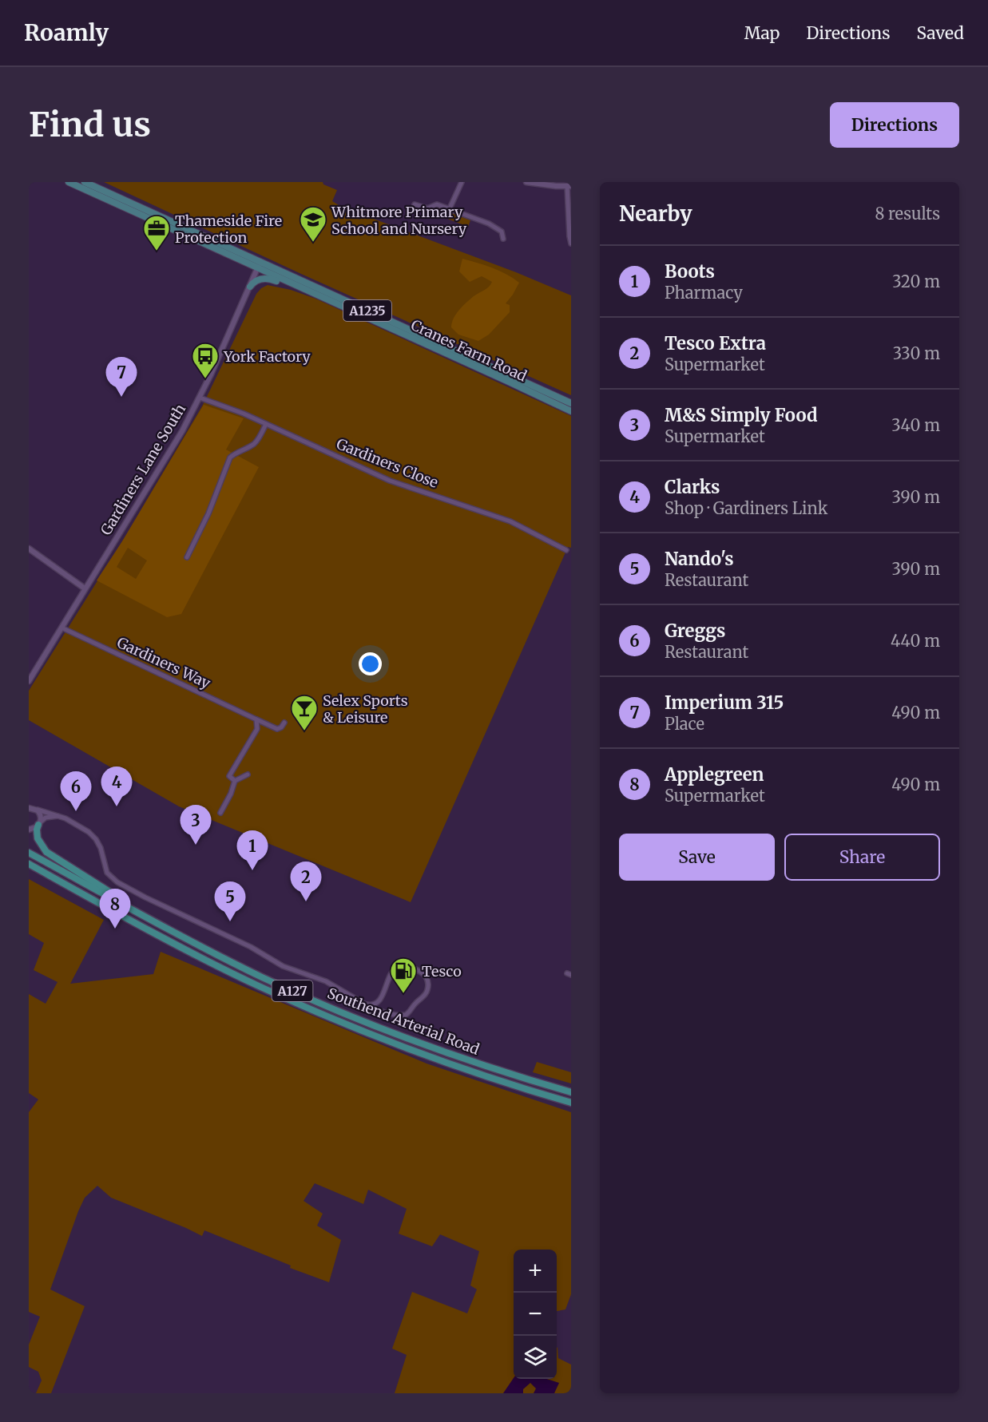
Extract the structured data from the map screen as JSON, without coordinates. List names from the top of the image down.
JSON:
{
  "streets": {
    "highway": ["A127", "Southend Arterial Road"],
    "main road": ["A1235", "Cranes Farm Road"],
    "street": ["Gardiners Close", "Gardiners Lane South", "Gardiners Way"]
  },
  "crossings": [
    ["A1235", "Cranes Farm Road"],
    ["A1235", "Gardiners Lane South"],
    ["Cranes Farm Road", "Gardiners Lane South"],
    ["Gardiners Close", "Gardiners Lane South"],
    ["Gardiners Lane South", "Gardiners Way"],
    ["A127", "Southend Arterial Road"]
  ],
  "places": {
    "school or university": ["Whitmore Primary School and Nursery"],
    "office": ["Thameside Fire Protection"],
    "bus stop": ["York Factory"],
    "bar": ["Selex Sports & Leisure"],
    "fuel station": ["Tesco"]
  },
  "page": {
    "header": "Roamly",
    "nav": ["Map", "Directions", "Saved"],
    "buttons": [
      "Directions",
      ["Save", "Share"]
    ],
    "title": "Find us",
    "heading": ["Nearby", "8 results"],
    "list": [
      {
        "mark": "1",
        "name": "Boots",
        "note": "Pharmacy",
        "value": "320 m"
      },
      {
        "mark": "2",
        "name": "Tesco Extra",
        "note": "Supermarket",
        "value": "330 m"
      },
      {
        "mark": "3",
        "name": "M&S Simply Food",
        "note": "Supermarket",
        "value": "340 m"
      },
      {
        "mark": "4",
        "name": "Clarks",
        "note": "Shop · Gardiners Link",
        "value": "390 m"
      },
      {
        "mark": "5",
        "name": "Nando's",
        "note": "Restaurant",
        "value": "390 m"
      },
      {
        "mark": "6",
        "name": "Greggs",
        "note": "Restaurant",
        "value": "440 m"
      },
      {
        "mark": "7",
        "name": "Imperium 315",
        "note": "Place",
        "value": "490 m"
      },
      {
        "mark": "8",
        "name": "Applegreen",
        "note": "Supermarket",
        "value": "490 m"
      }
    ],
    "pins": [
      "7",
      "4",
      "6",
      "3",
      "1",
      "2",
      "5",
      "8"
    ],
    "map_buttons": ["+", "−"]
  }
}
